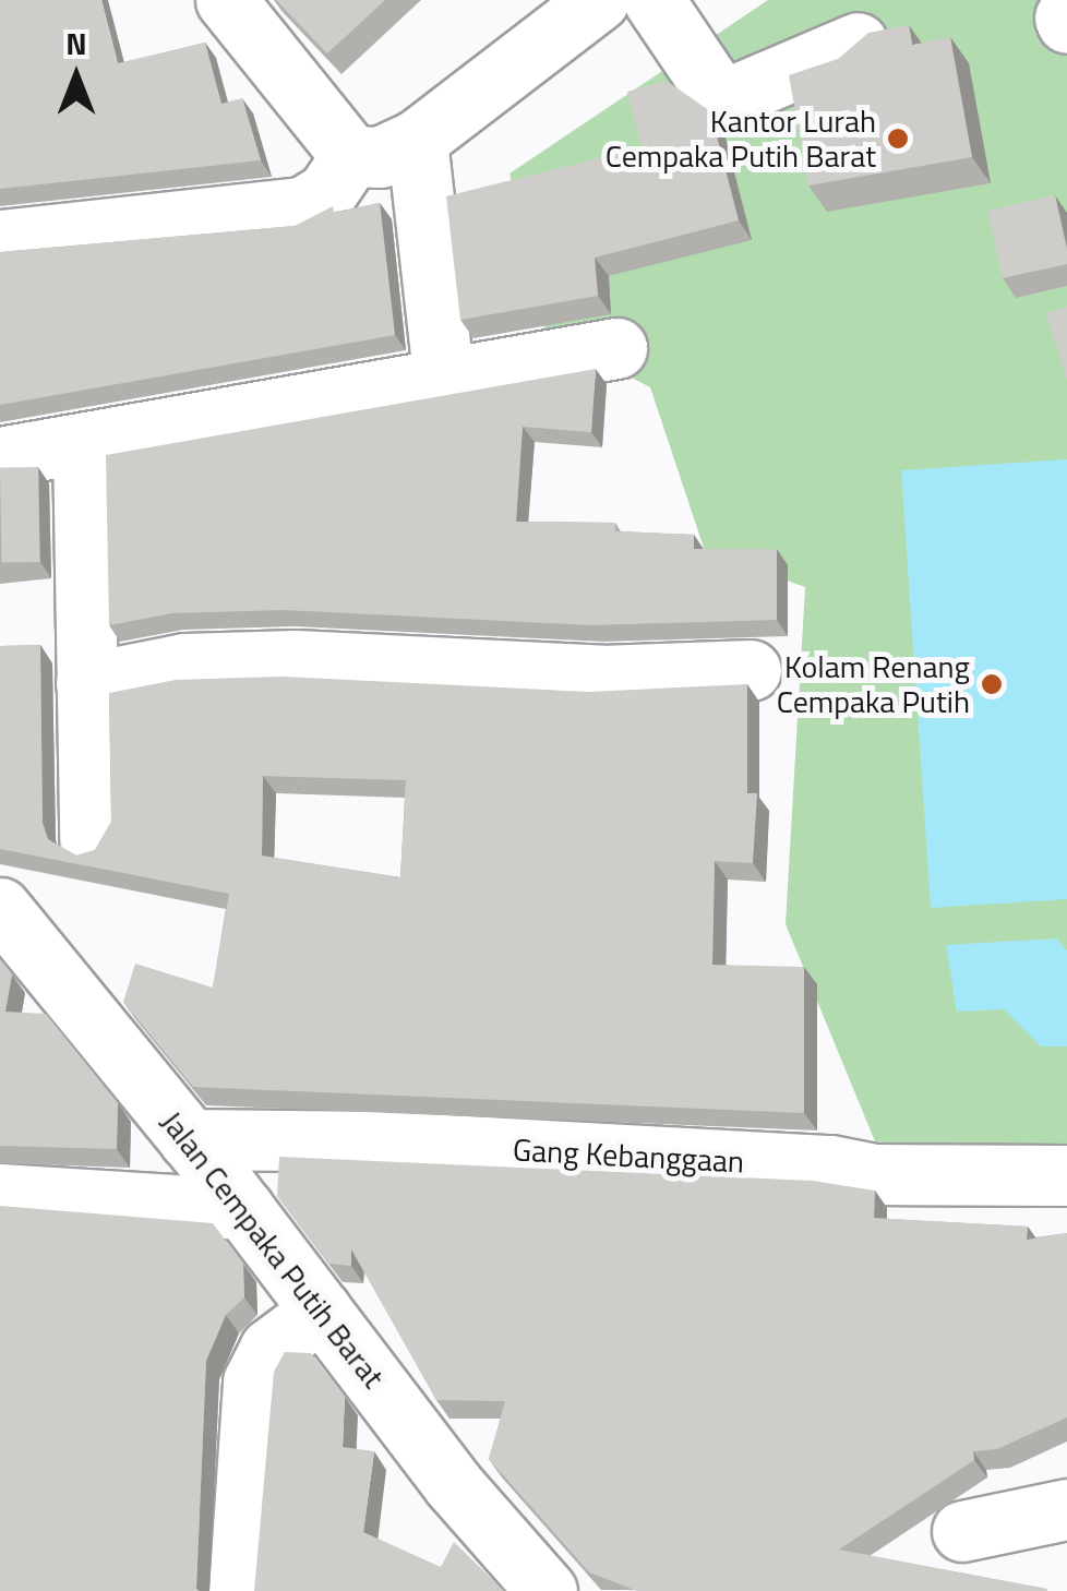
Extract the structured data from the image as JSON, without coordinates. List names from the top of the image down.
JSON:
{
  "streets": {
    "street": ["Gang Kebanggaan", "Jalan Cempaka Putih Barat"]
  },
  "crossings": [
    ["Gang Kebanggaan", "Jalan Cempaka Putih Barat"]
  ],
  "places": ["Kantor Lurah Cempaka Putih Barat", "Kolam Renang Cempaka Putih"],
  "north": "top"
}
